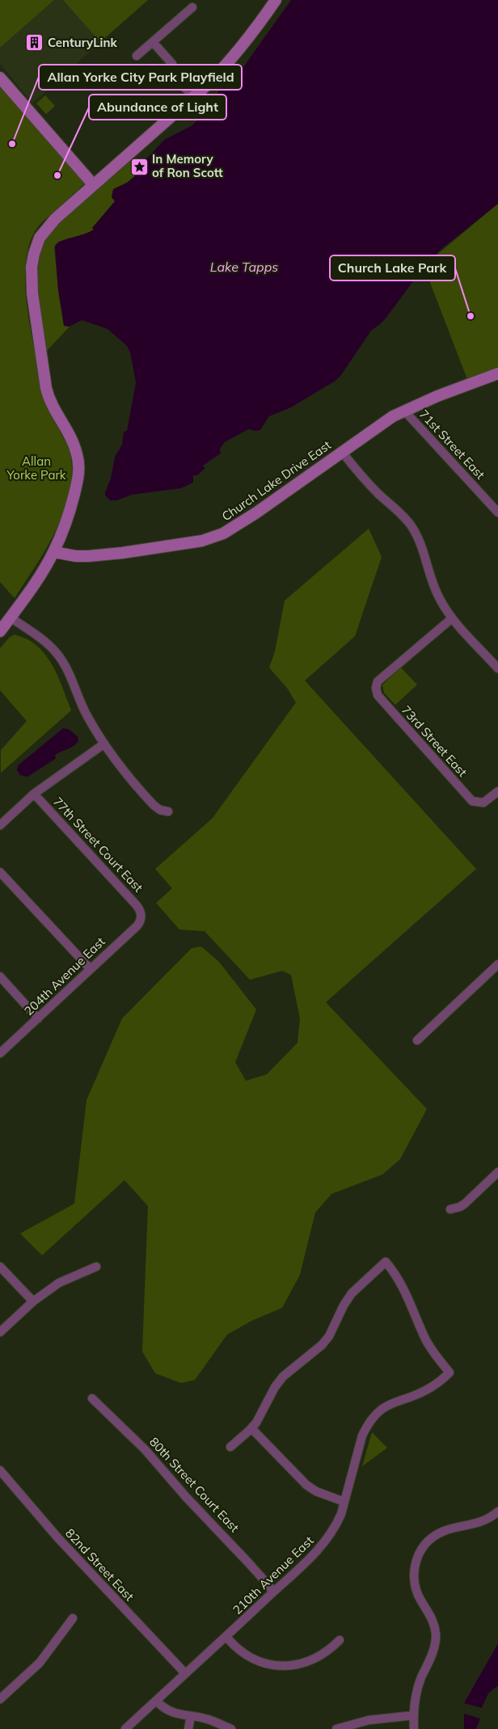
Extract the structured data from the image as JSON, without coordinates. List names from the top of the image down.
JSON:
{
  "streets": {
    "street": [
      "71st Street East",
      "Church Lake Drive East",
      "73rd Street East",
      "77th Street Court East",
      "204th Avenue East",
      "80th Street Court East",
      "82nd Street East",
      "210th Avenue East"
    ]
  },
  "crossings": [
    ["71st Street East", "Church Lake Drive East"],
    ["77th Street Court East", "204th Avenue East"],
    ["80th Street Court East", "210th Avenue East"],
    ["82nd Street East", "210th Avenue East"]
  ],
  "water": ["Lake Tapps"],
  "parks": ["Allan Yorke Park"],
  "places": {
    "building": ["CenturyLink"],
    "other": ["Allan Yorke City Park Playfield", "Abundance of Light", "Church Lake Park"],
    "place": ["In Memory of Ron Scott"]
  }
}
